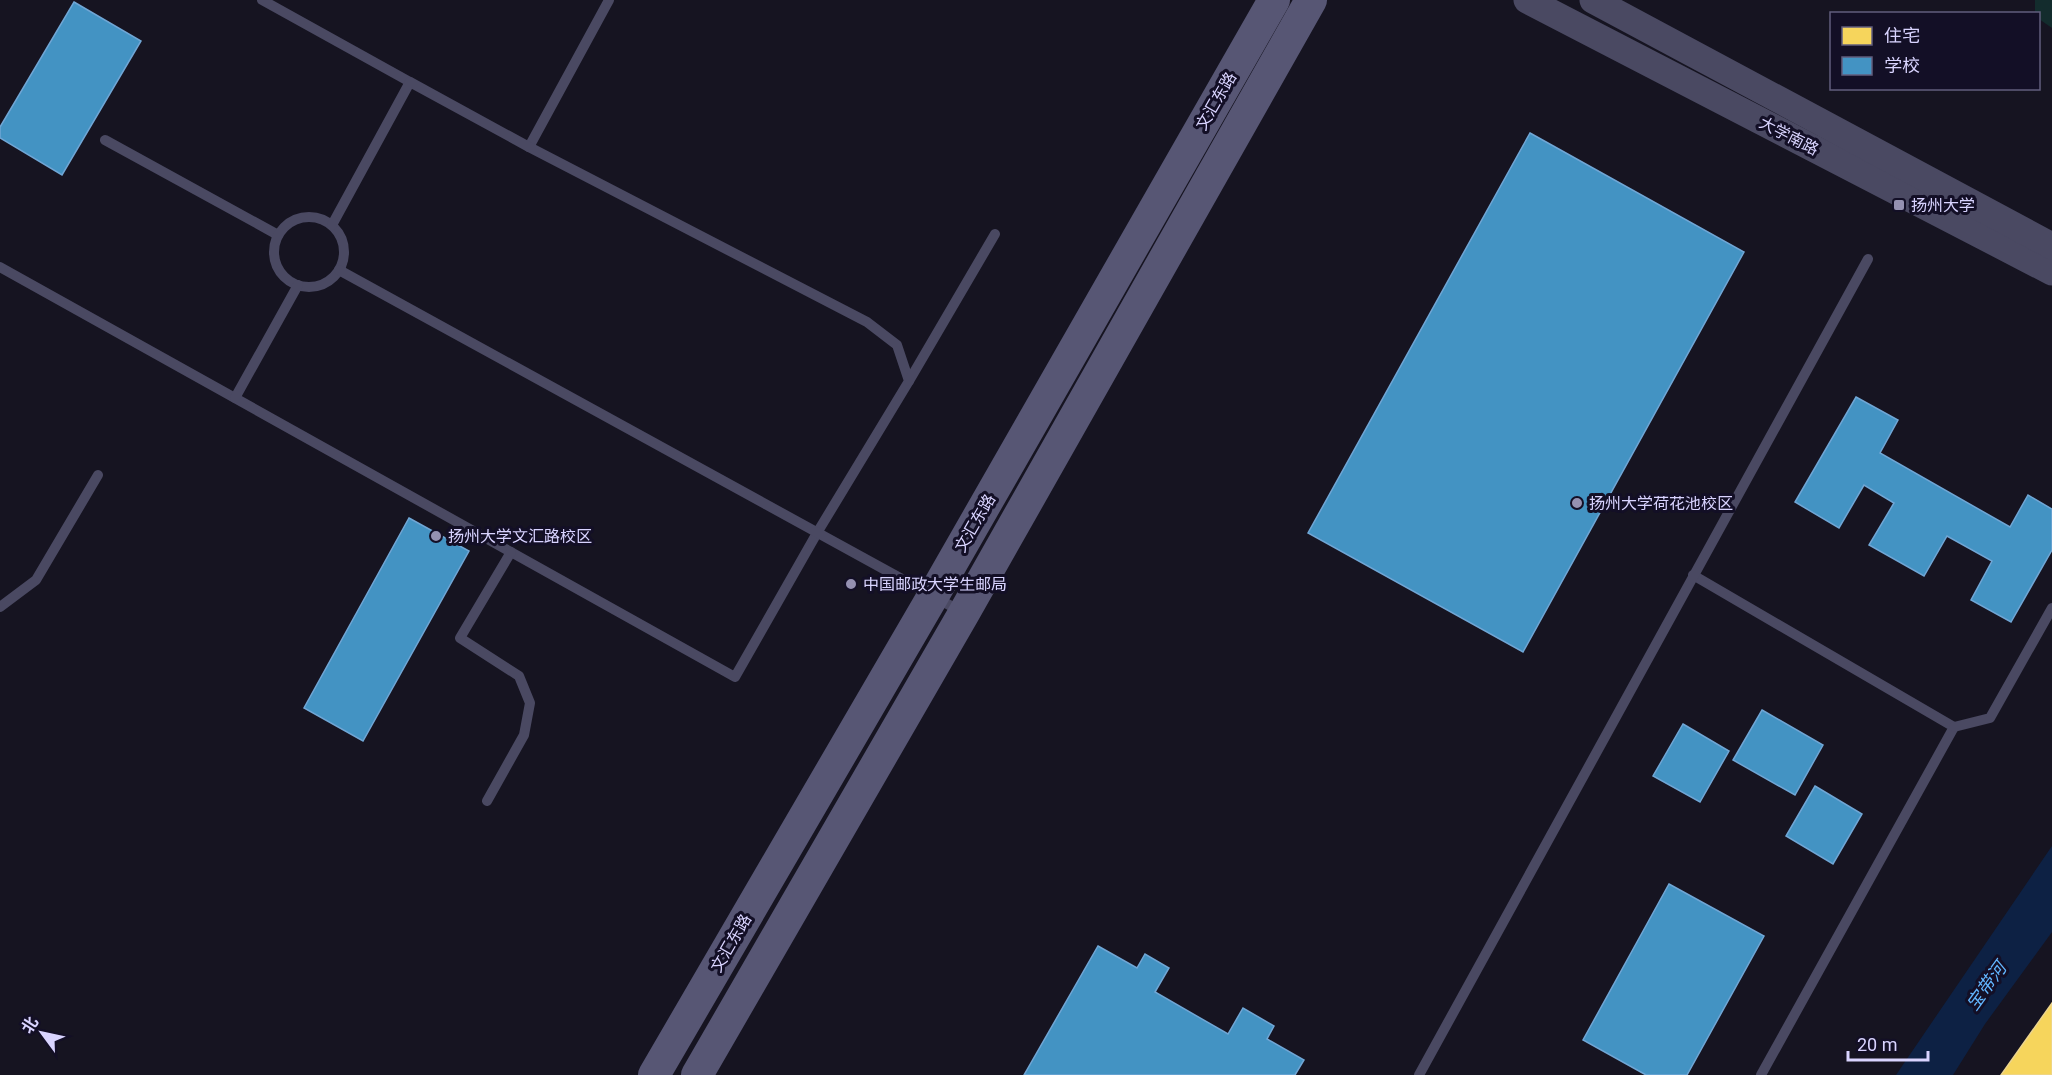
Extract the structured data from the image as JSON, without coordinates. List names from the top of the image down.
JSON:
{
  "streets": {
    "main road": ["文汇东路"],
    "street": ["大学南路"]
  },
  "water": ["宝带河"],
  "places": {
    "transit": ["扬州大学"],
    "other": ["扬州大学荷花池校区", "扬州大学文汇路校区", "中国邮政大学生邮局"]
  },
  "legend": ["住宅", "学校"],
  "scale_bar": "20 m",
  "north": "top left"
}
